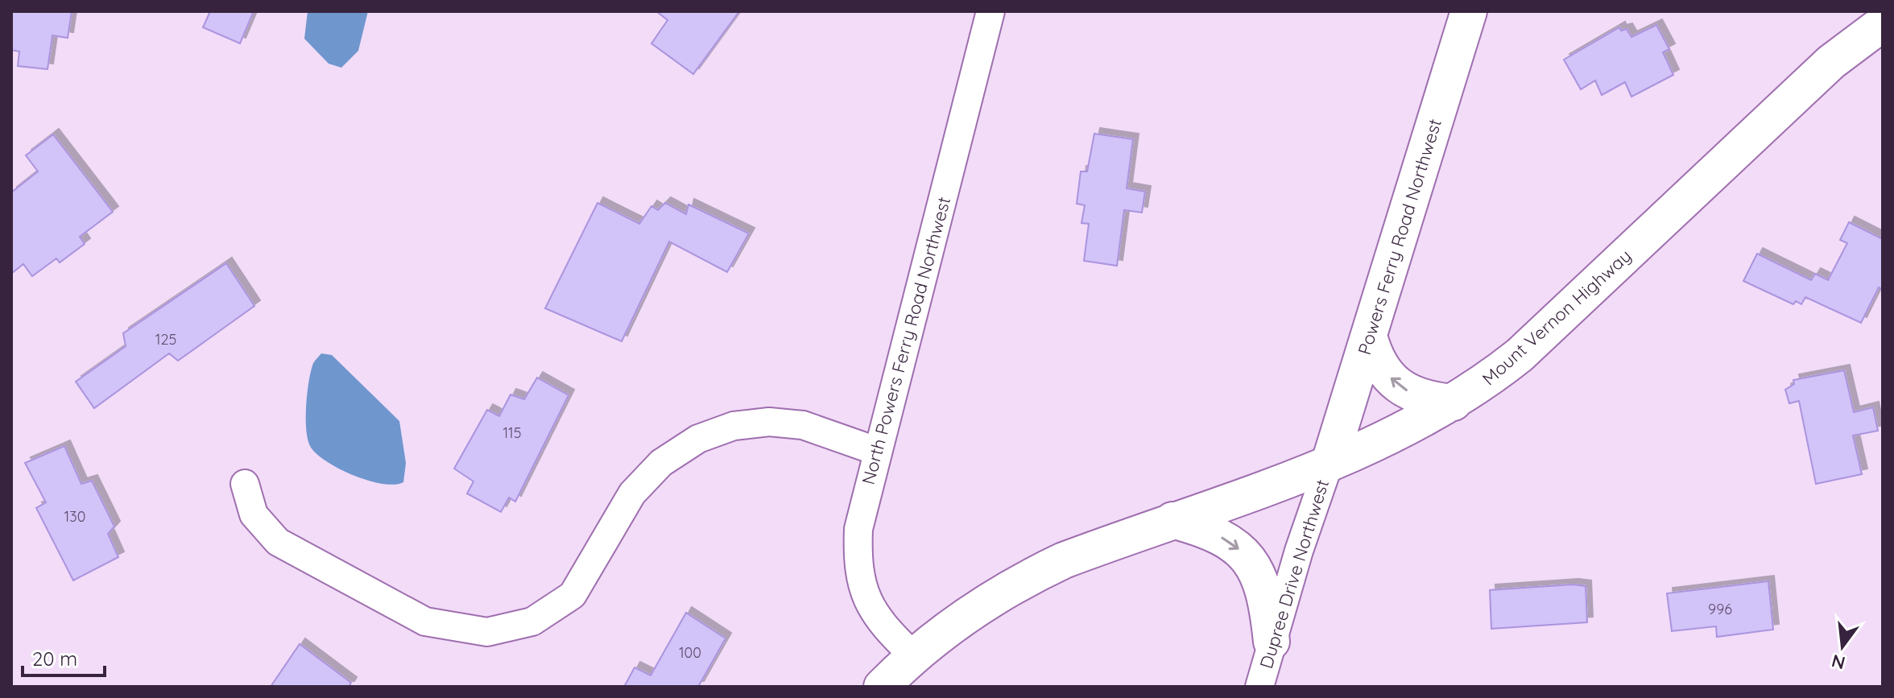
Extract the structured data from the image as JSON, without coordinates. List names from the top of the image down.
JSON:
{
  "streets": {
    "street": [
      "Powers Ferry Road Northwest",
      "Mount Vernon Highway",
      "North Powers Ferry Road Northwest",
      "Dupree Drive Northwest"
    ]
  },
  "crossings": [
    ["Powers Ferry Road Northwest", "Mount Vernon Highway"],
    ["Powers Ferry Road Northwest", "Dupree Drive Northwest"],
    ["Mount Vernon Highway", "North Powers Ferry Road Northwest"],
    ["Mount Vernon Highway", "Dupree Drive Northwest"]
  ],
  "house_numbers": [
    "125",
    "115",
    "130",
    "996",
    "100"
  ],
  "scale_bar": "20 m",
  "north": "bottom"
}
